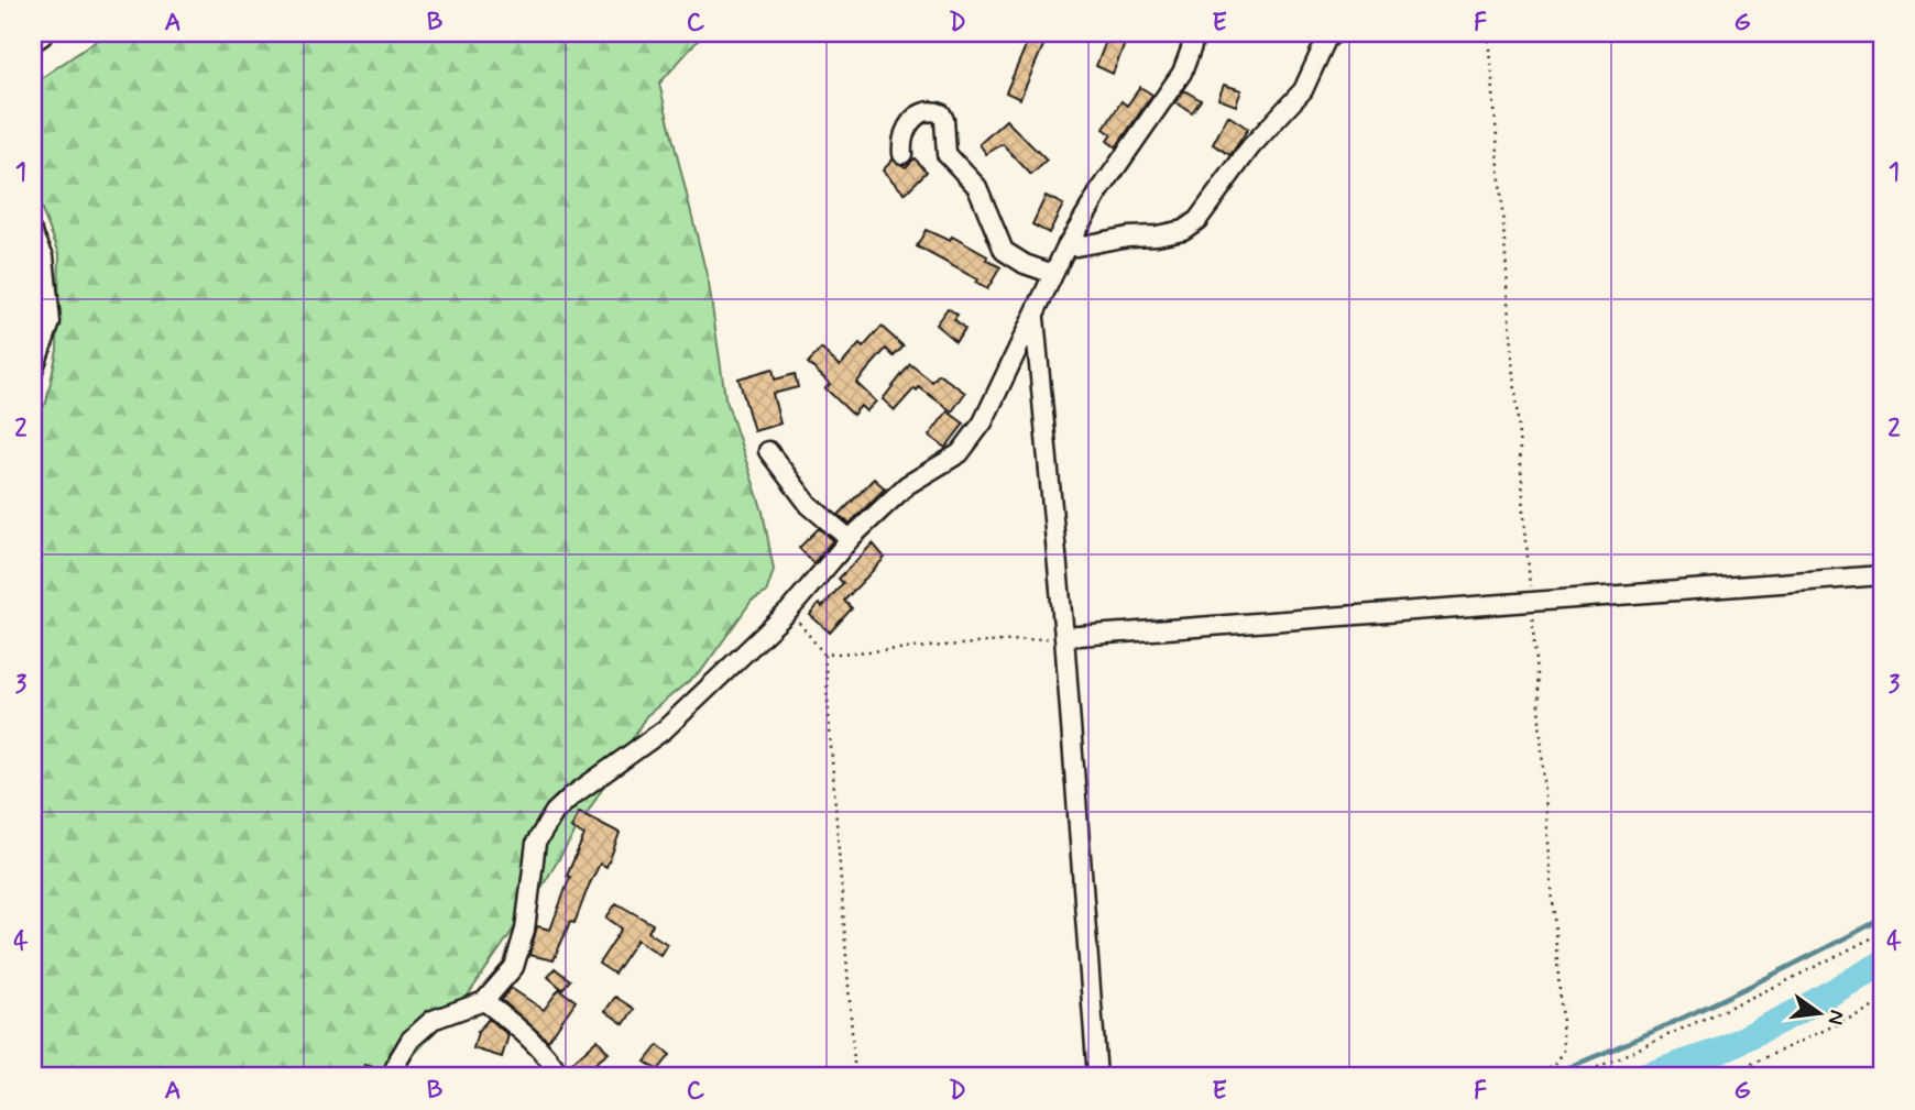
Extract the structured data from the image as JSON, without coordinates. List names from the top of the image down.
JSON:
{
  "north": "right",
  "grid": {
    "columns": [
      "A",
      "B",
      "C",
      "D",
      "E",
      "F",
      "G"
    ],
    "rows": [
      "1",
      "2",
      "3",
      "4"
    ]
  }
}
